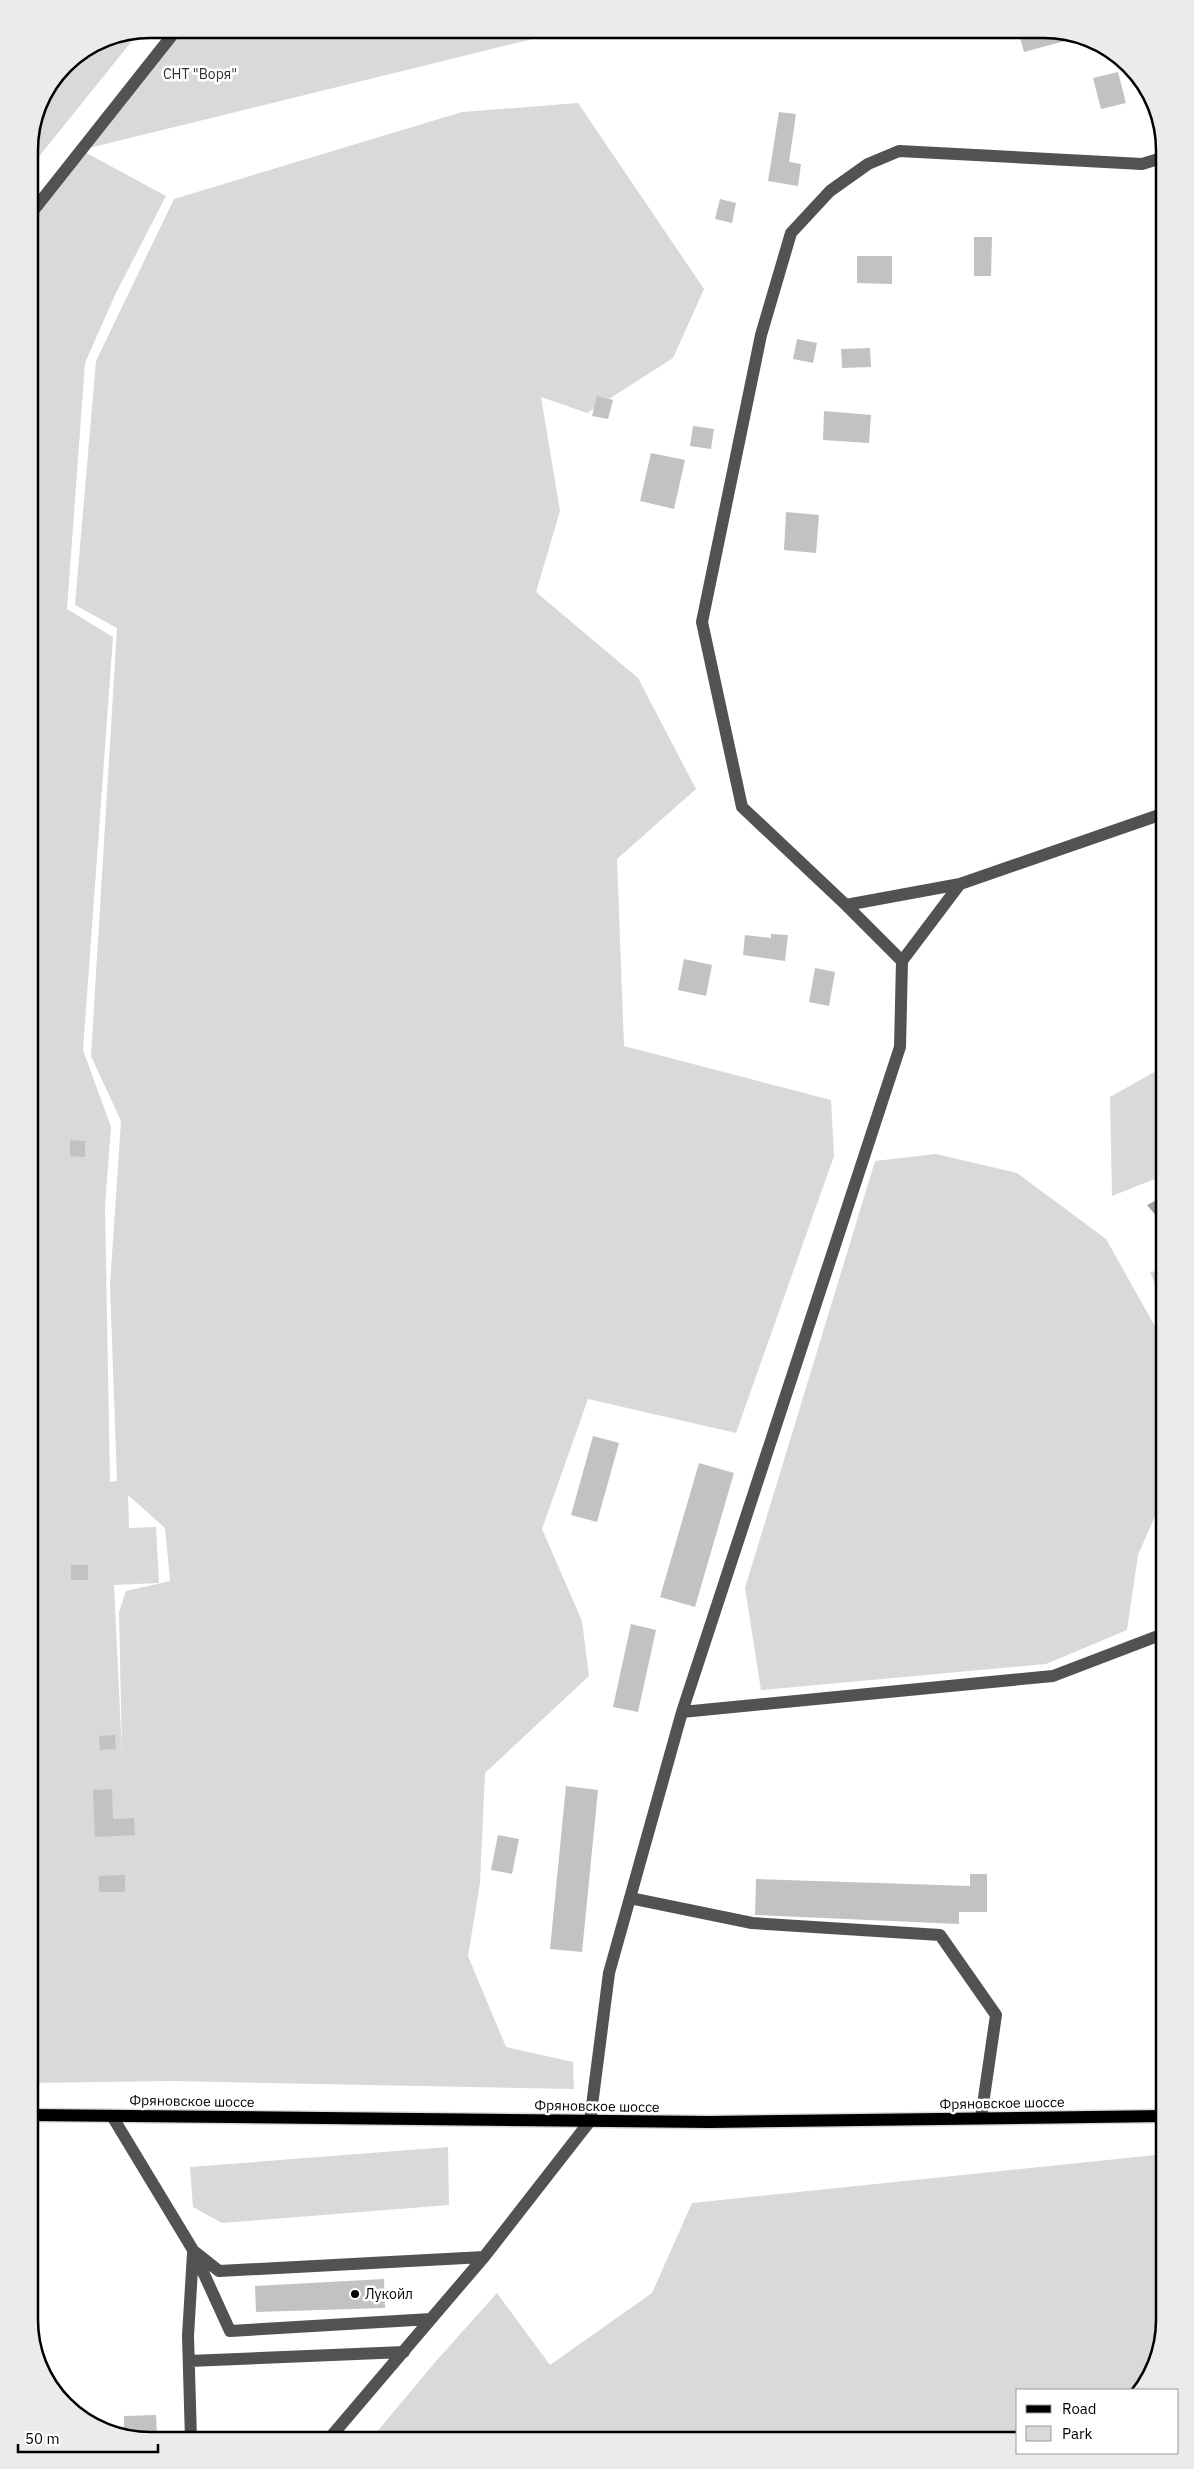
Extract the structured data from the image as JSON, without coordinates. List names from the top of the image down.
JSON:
{
  "streets": {
    "main road": ["Фряновское шоссе"]
  },
  "parks": ["СНТ \"Воря\""],
  "places": ["Лукойл"],
  "legend": ["Road", "Park"],
  "scale_bar": "50 m"
}
